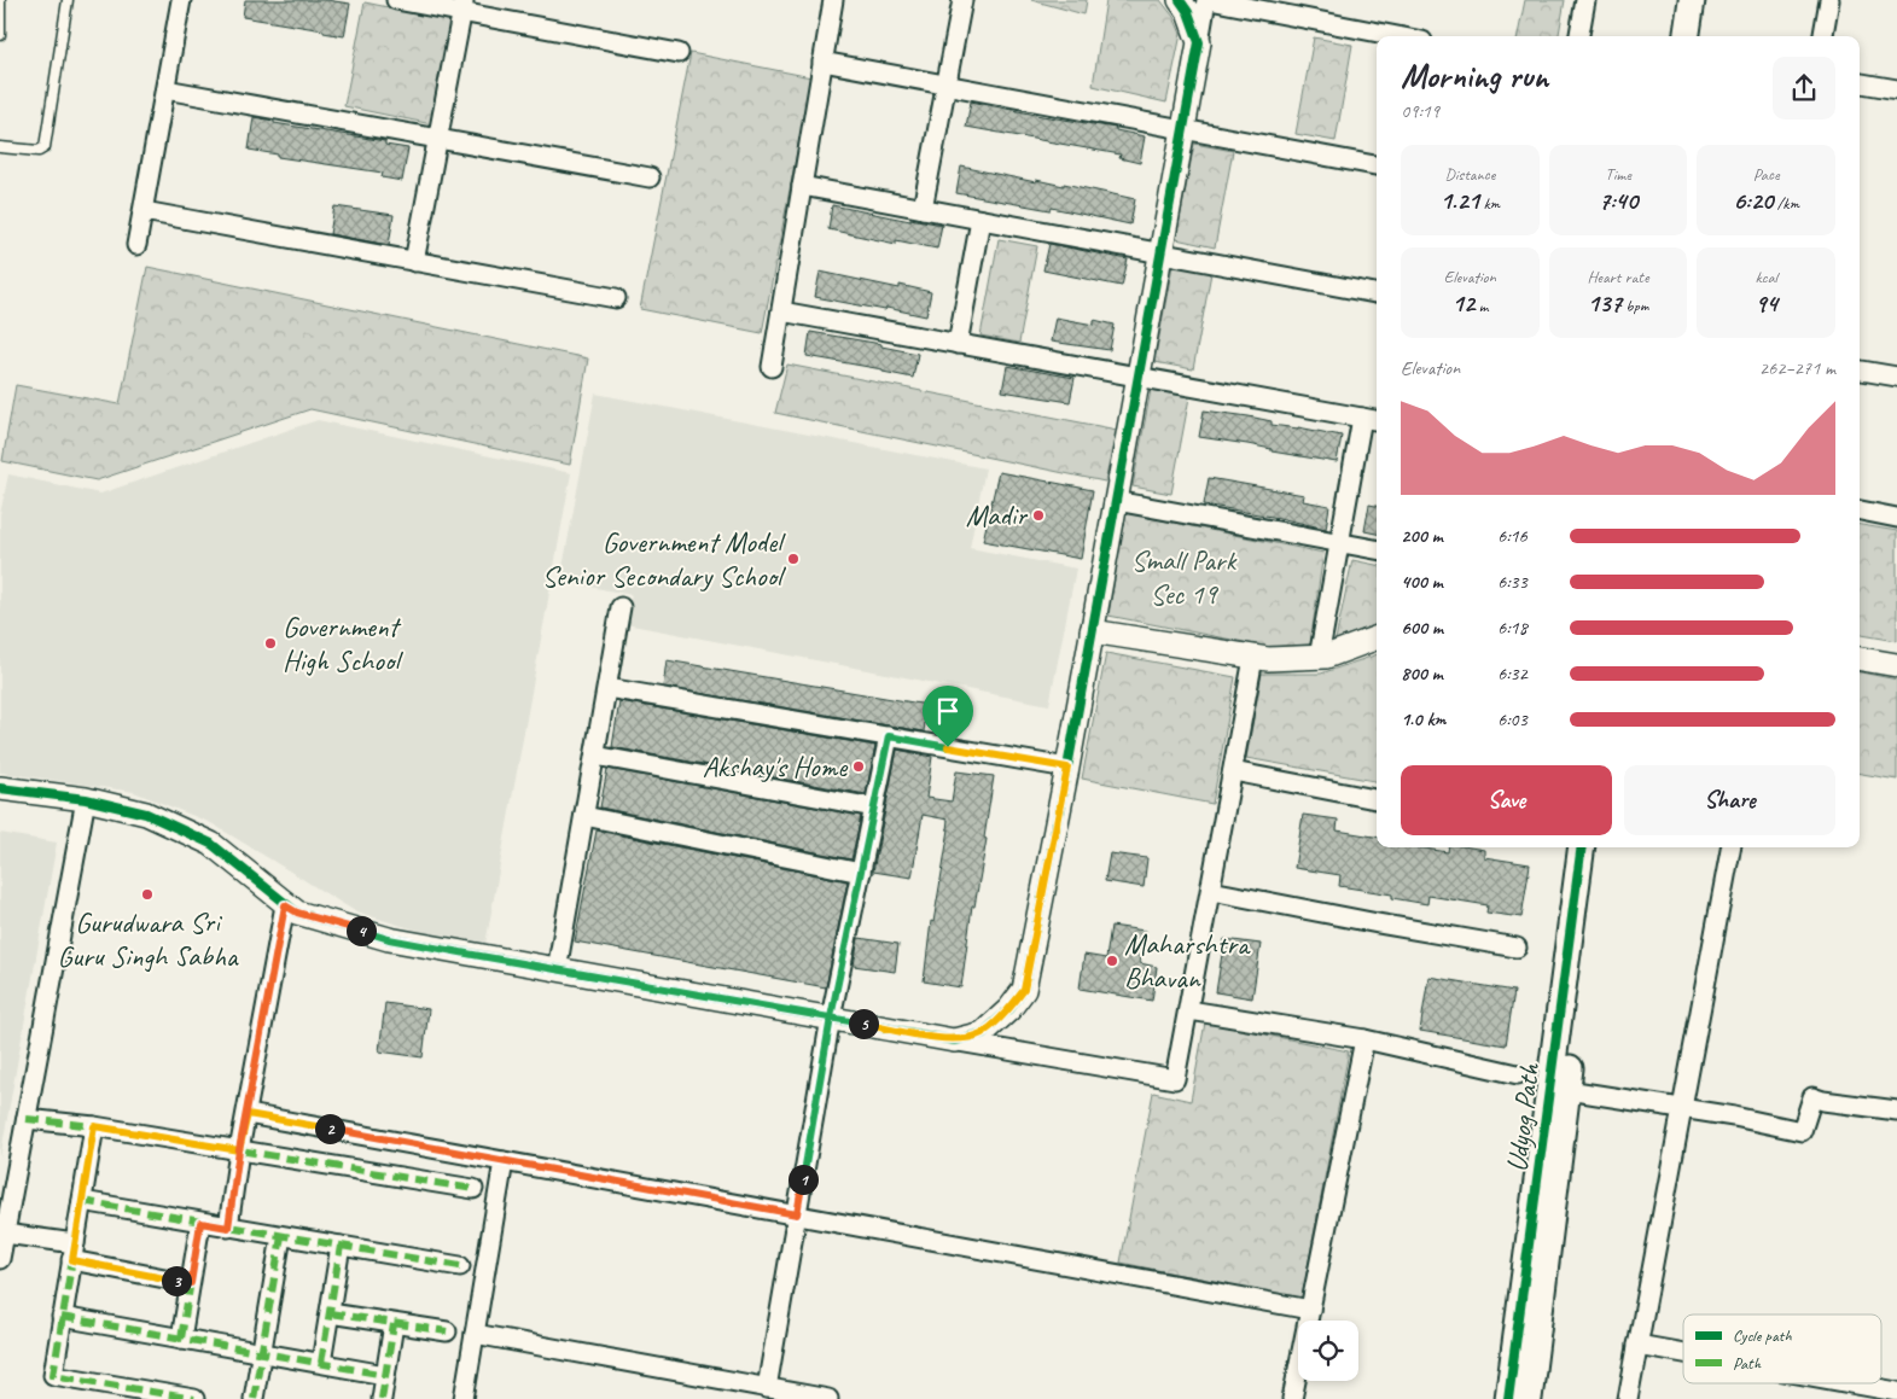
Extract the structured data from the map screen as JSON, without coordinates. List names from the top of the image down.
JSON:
{
  "streets": {
    "main road": ["Udyog Path"]
  },
  "parks": ["Small Park Sec 19"],
  "places": [
    "Madir",
    "Government Model Senior Secondary School",
    "Government High School",
    "Akshay's Home",
    "Gurudwara Sri Guru Singh Sabha",
    "Maharshtra Bhavan"
  ],
  "legend": ["Cycle path", "Path"],
  "page": {
    "heading": ["Morning run", "09:19"],
    "stats": [
      ["Distance", "1.21 km"],
      ["Time", "7:40"],
      ["Pace", "6:20 /km"],
      ["Elevation", "12 m"],
      ["Heart rate", "137 bpm"],
      ["kcal", "94"]
    ],
    "chart": ["Elevation", "262–271 m"],
    "list": [
      {
        "name": "200 m",
        "note": "6:16"
      },
      {
        "name": "400 m",
        "note": "6:33"
      },
      {
        "name": "600 m",
        "note": "6:18"
      },
      {
        "name": "800 m",
        "note": "6:32"
      },
      {
        "name": "1.0 km",
        "note": "6:03"
      }
    ],
    "buttons": ["Save", "Share"],
    "pins": [
      "4",
      "5",
      "2",
      "1",
      "3"
    ]
  }
}
